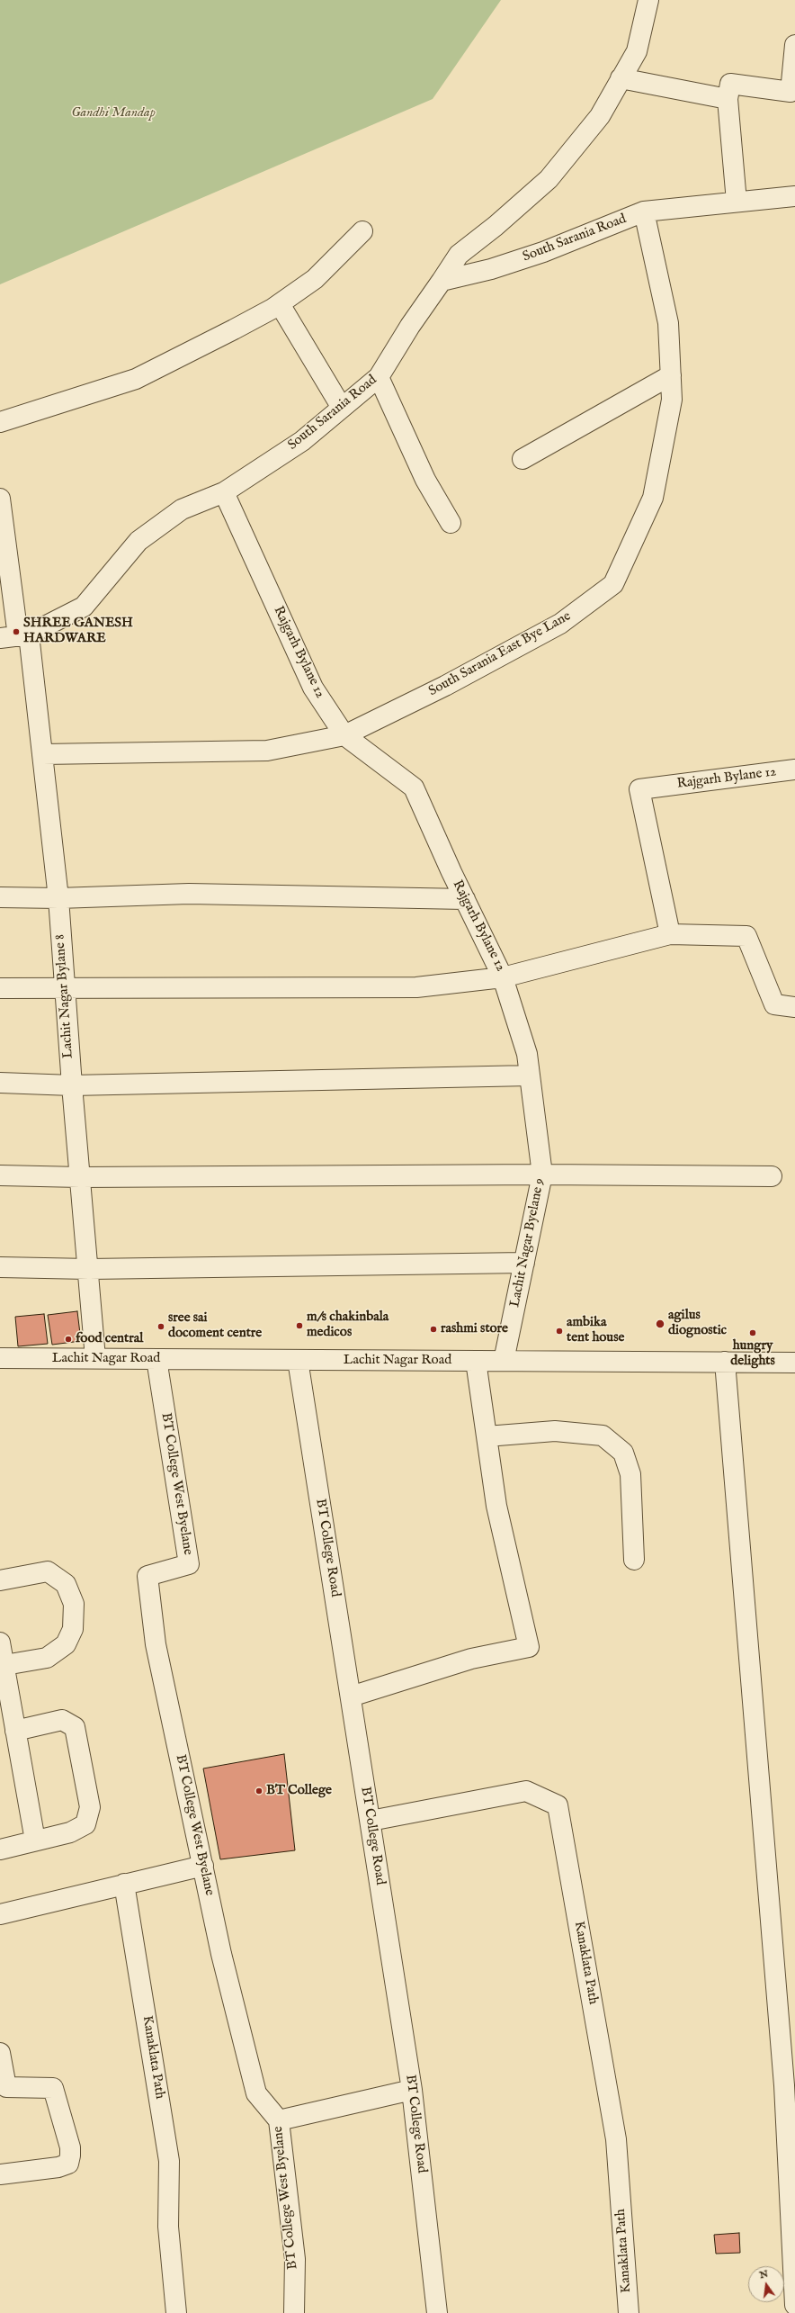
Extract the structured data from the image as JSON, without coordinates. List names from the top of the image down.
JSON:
{
  "streets": {
    "street": [
      "South Sarania Road",
      "Rajgarh Bylane 12",
      "South Sarania East Bye Lane",
      "Lachit Nagar Bylane 8",
      "Lachit Nagar Byelane 9",
      "Lachit Nagar Road",
      "BT College West Byelane",
      "BT College Road",
      "Kanaklata Path"
    ]
  },
  "crossings": [
    ["South Sarania Road", "Rajgarh Bylane 12"],
    ["South Sarania Road", "South Sarania East Bye Lane"],
    ["South Sarania Road", "Lachit Nagar Bylane 8"],
    ["Rajgarh Bylane 12", "South Sarania East Bye Lane"],
    ["Rajgarh Bylane 12", "Lachit Nagar Byelane 9"],
    ["South Sarania East Bye Lane", "Lachit Nagar Bylane 8"],
    ["Lachit Nagar Bylane 8", "Lachit Nagar Road"],
    ["Lachit Nagar Byelane 9", "Lachit Nagar Road"],
    ["Lachit Nagar Road", "BT College West Byelane"],
    ["Lachit Nagar Road", "BT College Road"],
    ["BT College Road", "Kanaklata Path"]
  ],
  "parks": ["Gandhi Mandap"],
  "places": [
    "SHREE GANESH HARDWARE",
    "agilus diognostic",
    "m/s chakinbala medicos",
    "sree sai docoment centre",
    "rashmi store",
    "ambika tent house",
    "hungry delights",
    "food central",
    "BT College"
  ],
  "north": "top"
}
